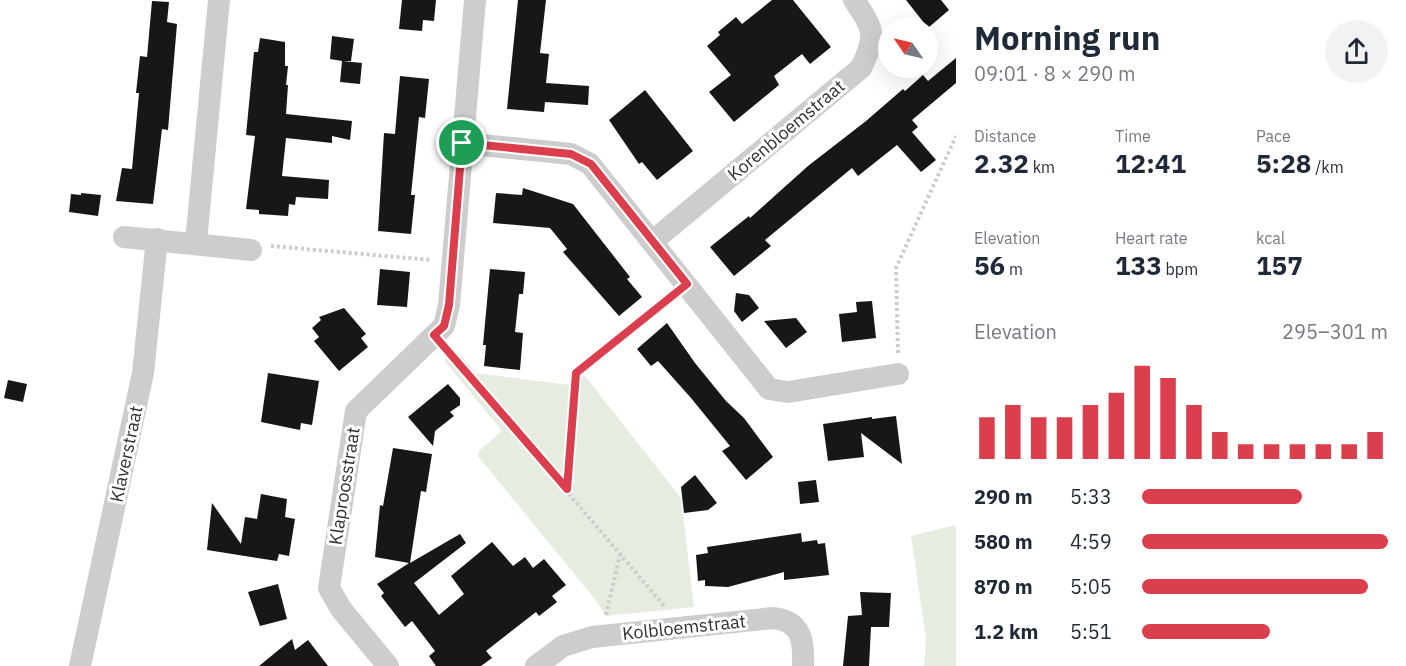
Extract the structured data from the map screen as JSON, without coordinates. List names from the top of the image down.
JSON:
{
  "streets": {
    "street": [
      "Korenbloemstraat",
      "Klaverstraat",
      "Klaproosstraat",
      "Kolbloemstraat"
    ]
  },
  "north": "top left",
  "page": {
    "heading": ["Morning run", "09:01 · 8 × 290 m"],
    "stats": [
      ["Distance", "2.32 km"],
      ["Time", "12:41"],
      ["Pace", "5:28 /km"],
      ["Elevation", "56 m"],
      ["Heart rate", "133 bpm"],
      ["kcal", "157"]
    ],
    "chart": ["Elevation", "295–301 m"],
    "list": [
      {
        "name": "290 m",
        "note": "5:33"
      },
      {
        "name": "580 m",
        "note": "4:59"
      },
      {
        "name": "870 m",
        "note": "5:05"
      },
      {
        "name": "1.2 km",
        "note": "5:51"
      }
    ]
  }
}
